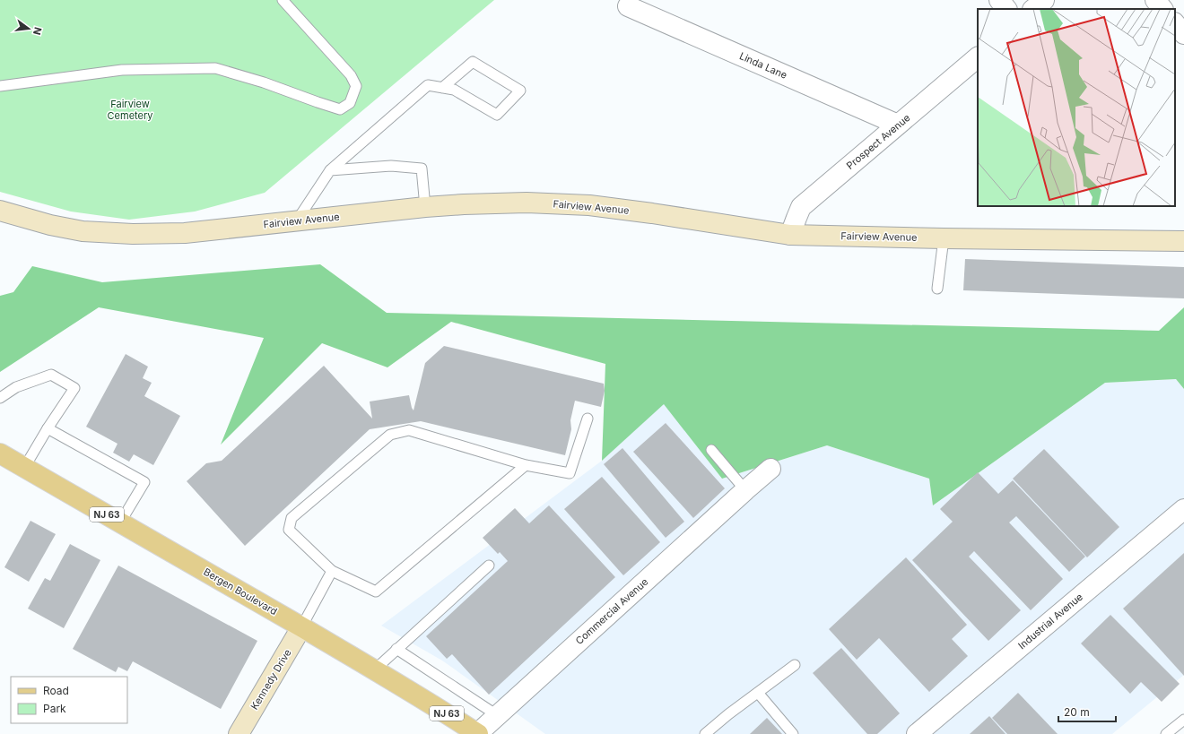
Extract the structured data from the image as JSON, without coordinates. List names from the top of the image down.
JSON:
{
  "streets": {
    "main road": [
      "Fairview Avenue",
      "NJ 63",
      "Bergen Boulevard",
      "Kennedy Drive"
    ],
    "street": [
      "Linda Lane",
      "Prospect Avenue",
      "Commercial Avenue",
      "Industrial Avenue"
    ]
  },
  "crossings": [
    ["Linda Lane", "Prospect Avenue"],
    ["Prospect Avenue", "Fairview Avenue"],
    ["Bergen Boulevard", "Commercial Avenue"],
    ["Bergen Boulevard", "Kennedy Drive"]
  ],
  "parks": ["Fairview Cemetery"],
  "legend": ["Road", "Park"],
  "scale_bar": "20 m",
  "north": "right"
}
